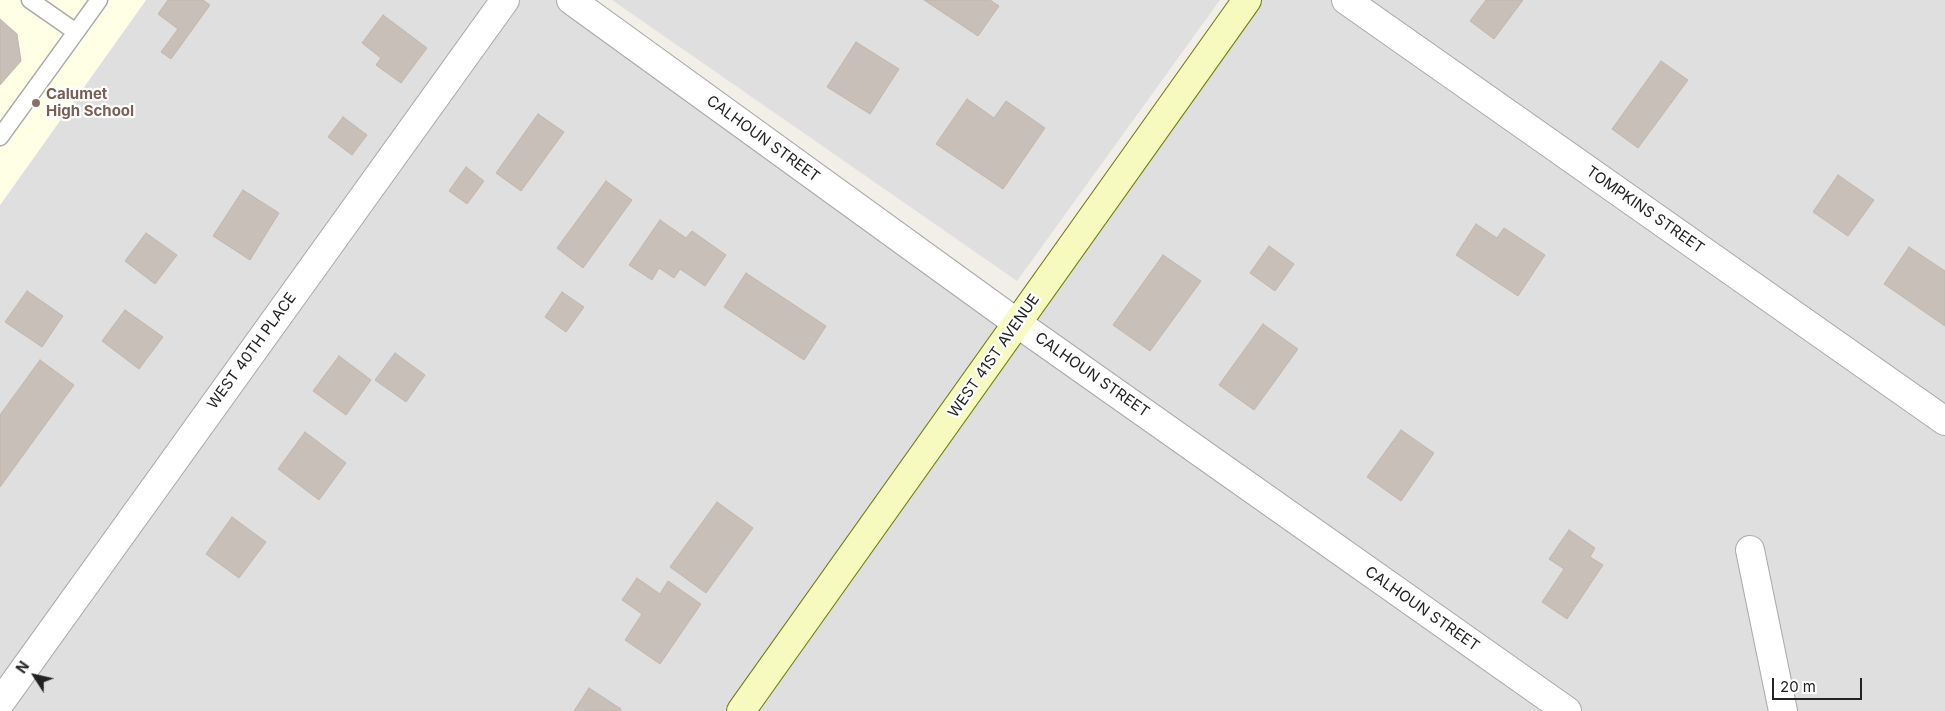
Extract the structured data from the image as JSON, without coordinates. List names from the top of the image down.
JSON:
{
  "streets": {
    "street": [
      "CALHOUN STREET",
      "TOMPKINS STREET",
      "WEST 40TH PLACE",
      "WEST 41ST AVENUE"
    ]
  },
  "crossings": [
    ["CALHOUN STREET", "WEST 41ST AVENUE"]
  ],
  "places": ["Calumet High School"],
  "scale_bar": "20 m",
  "north": "top left"
}
